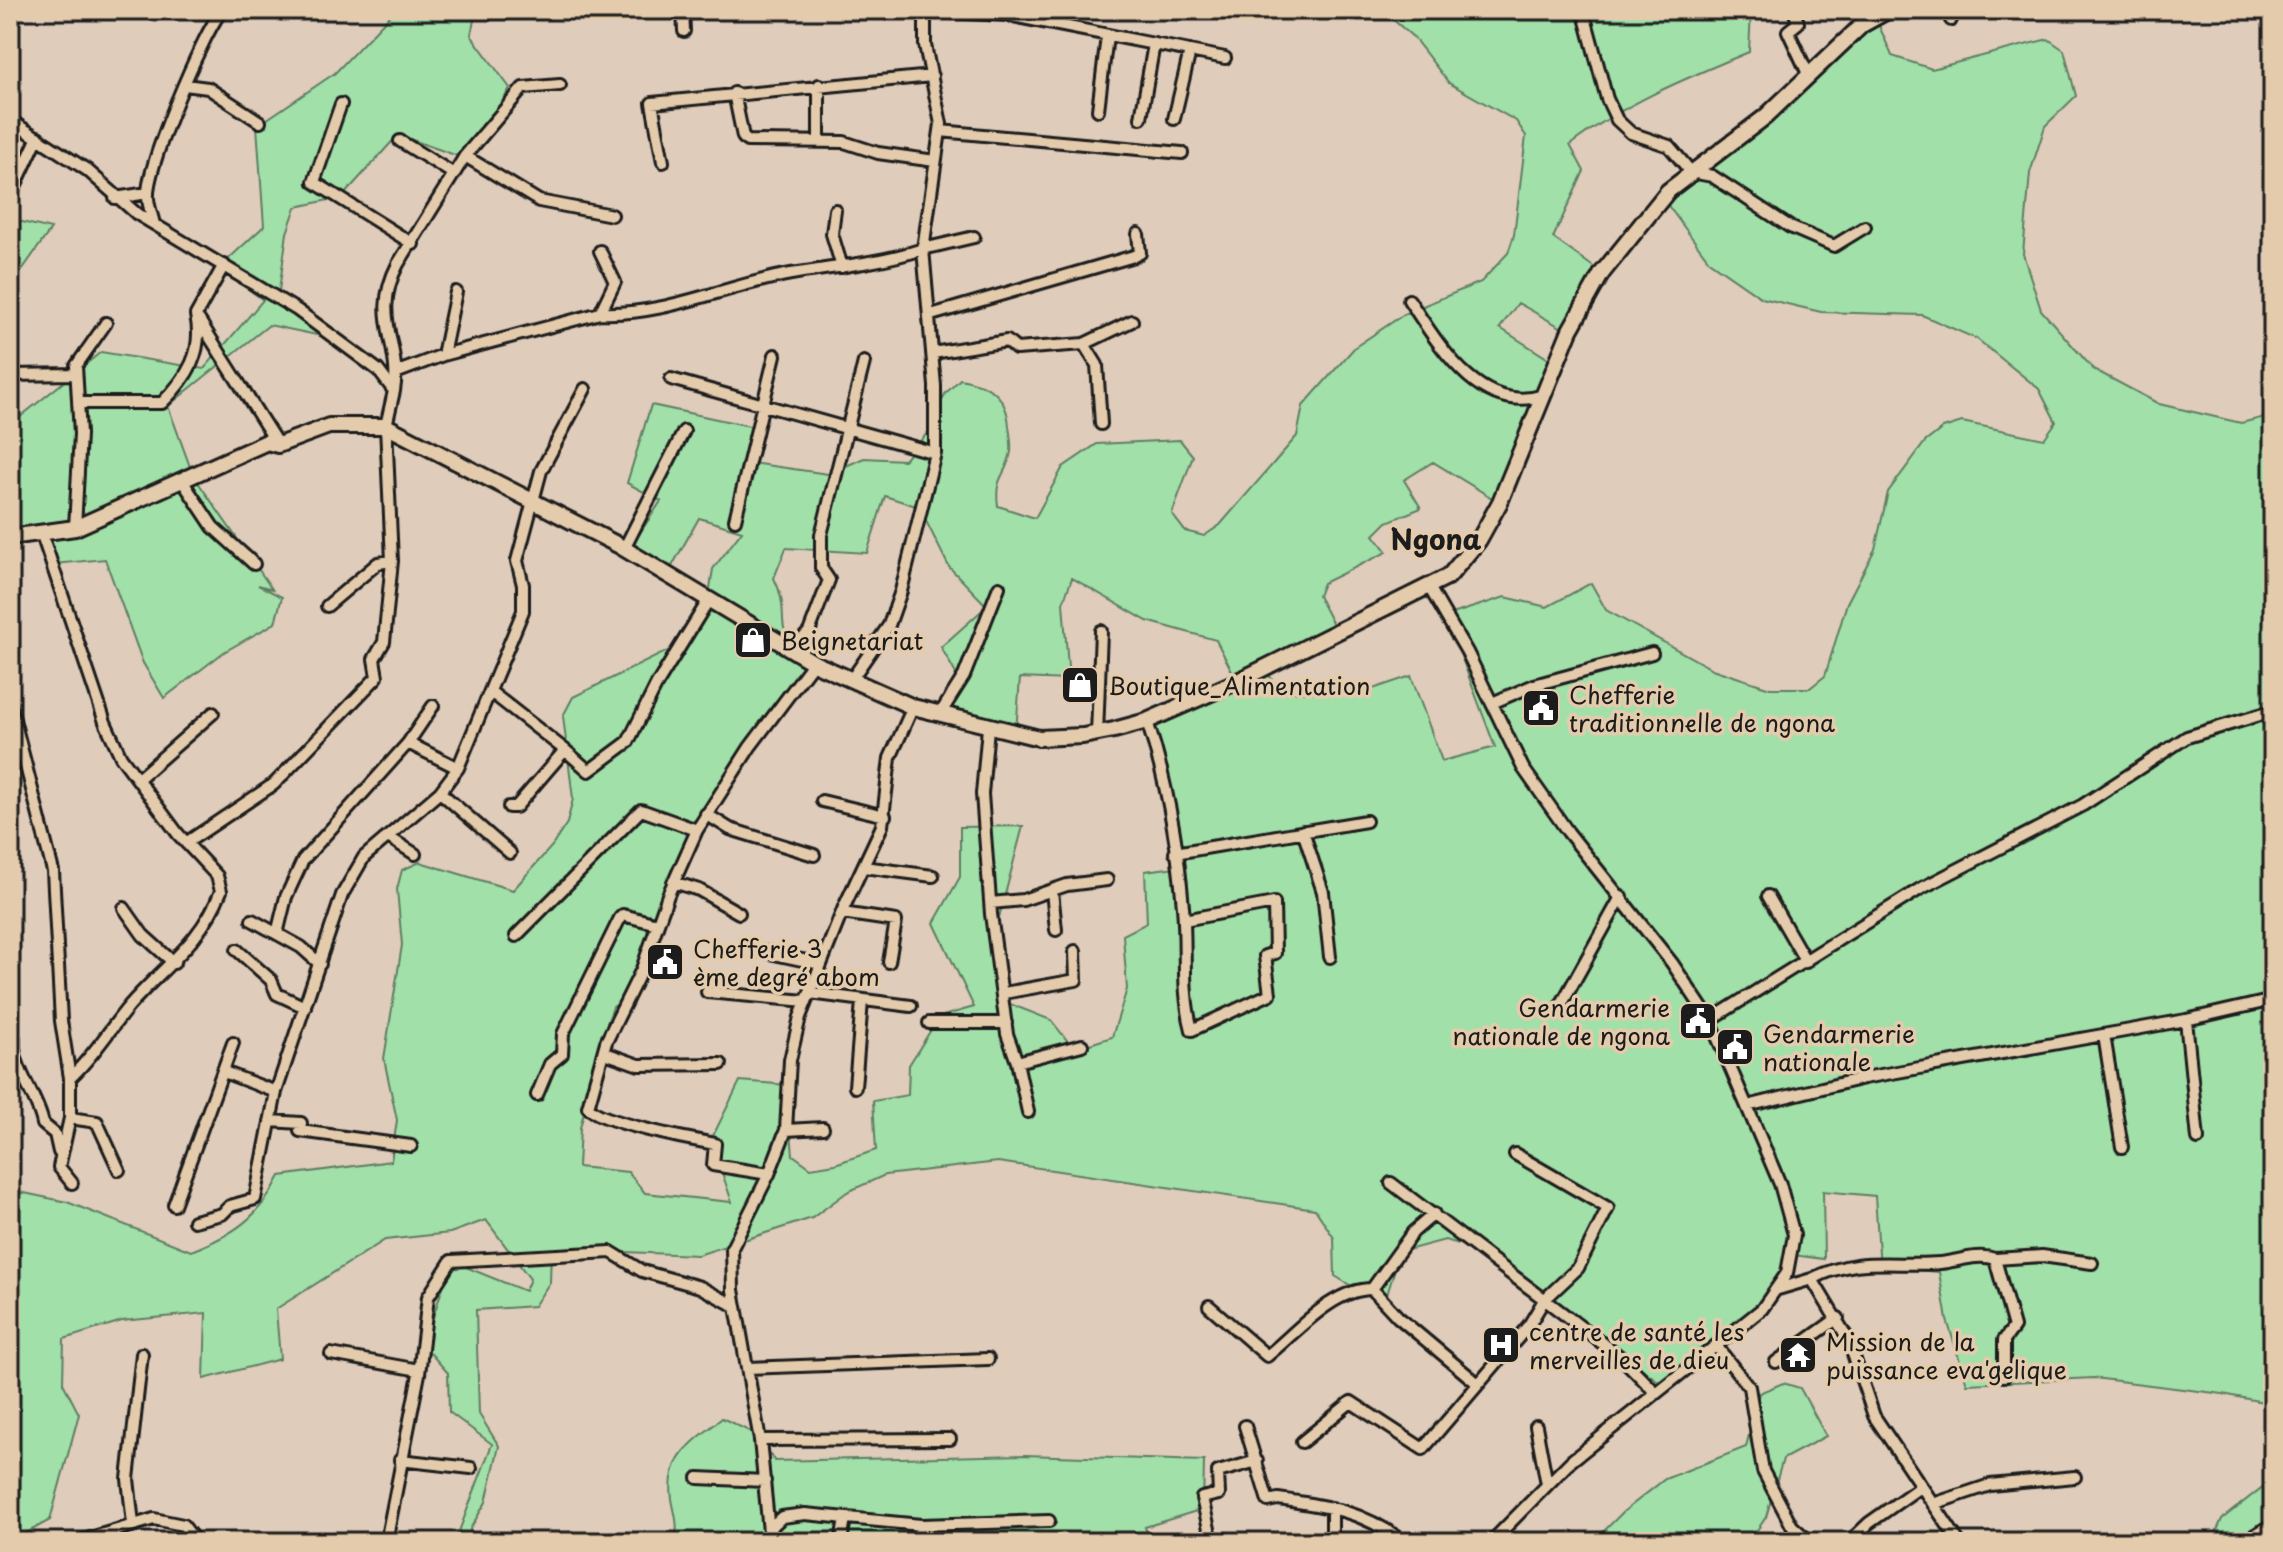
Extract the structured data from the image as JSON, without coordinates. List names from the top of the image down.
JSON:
{
  "districts": ["Ngona"],
  "places": {
    "shop": ["Beignetariat", "Boutique_Alimentation"],
    "public building": [
      "Chefferie traditionnelle de ngona",
      "Chefferie 3 ème degré abom",
      "Gendarmerie nationale de ngona",
      "Gendarmerie nationale"
    ],
    "hospital": ["centre de santé les merveilles de dieu"],
    "temple": ["Mission de la puissance eva'gelique"]
  }
}
